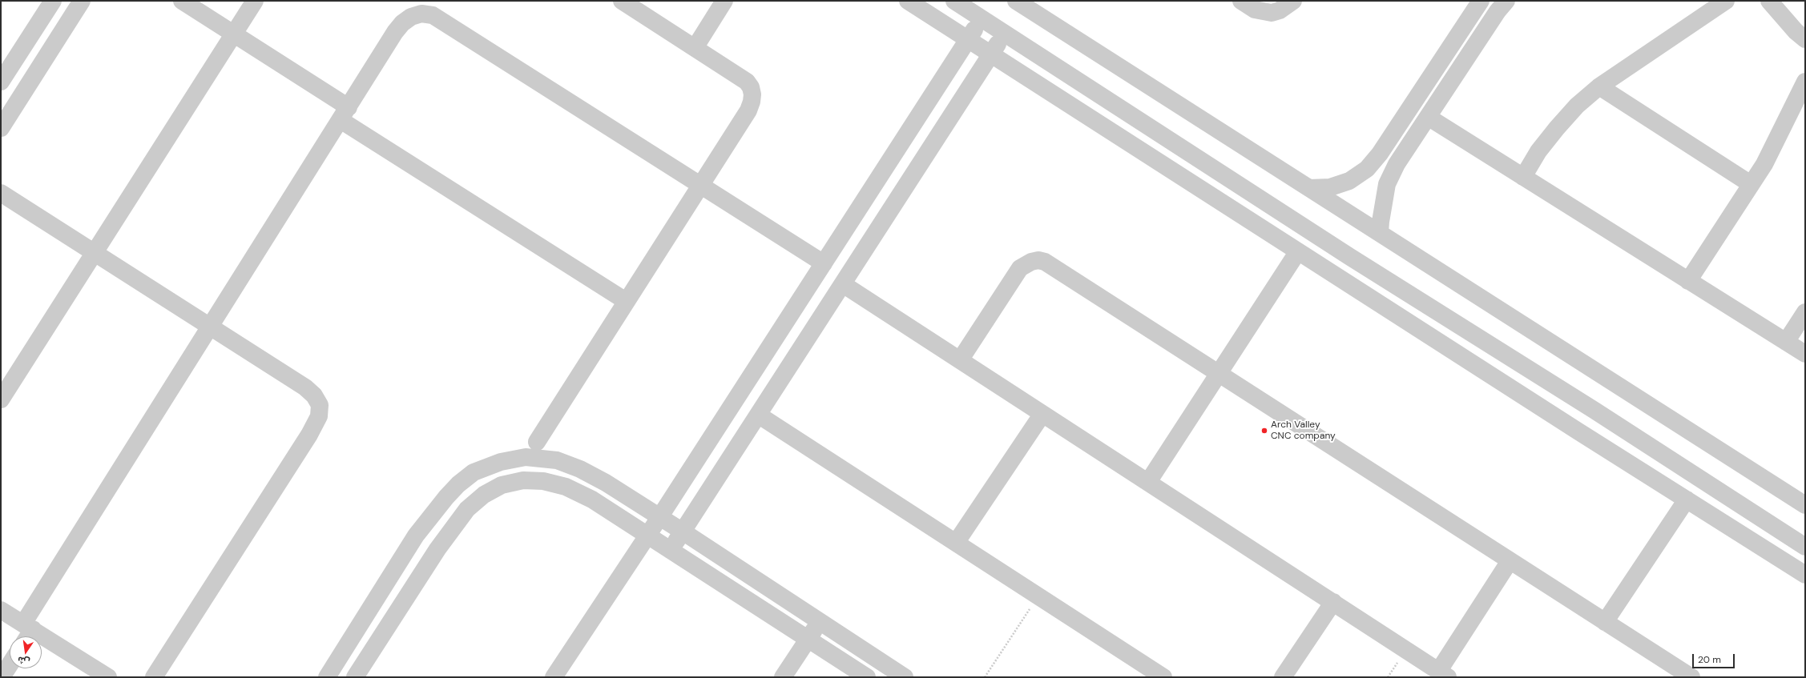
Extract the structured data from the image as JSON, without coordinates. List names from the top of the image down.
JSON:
{
  "places": ["Arch Valley CNC company"],
  "scale_bar": "20 m",
  "north": "bottom"
}
